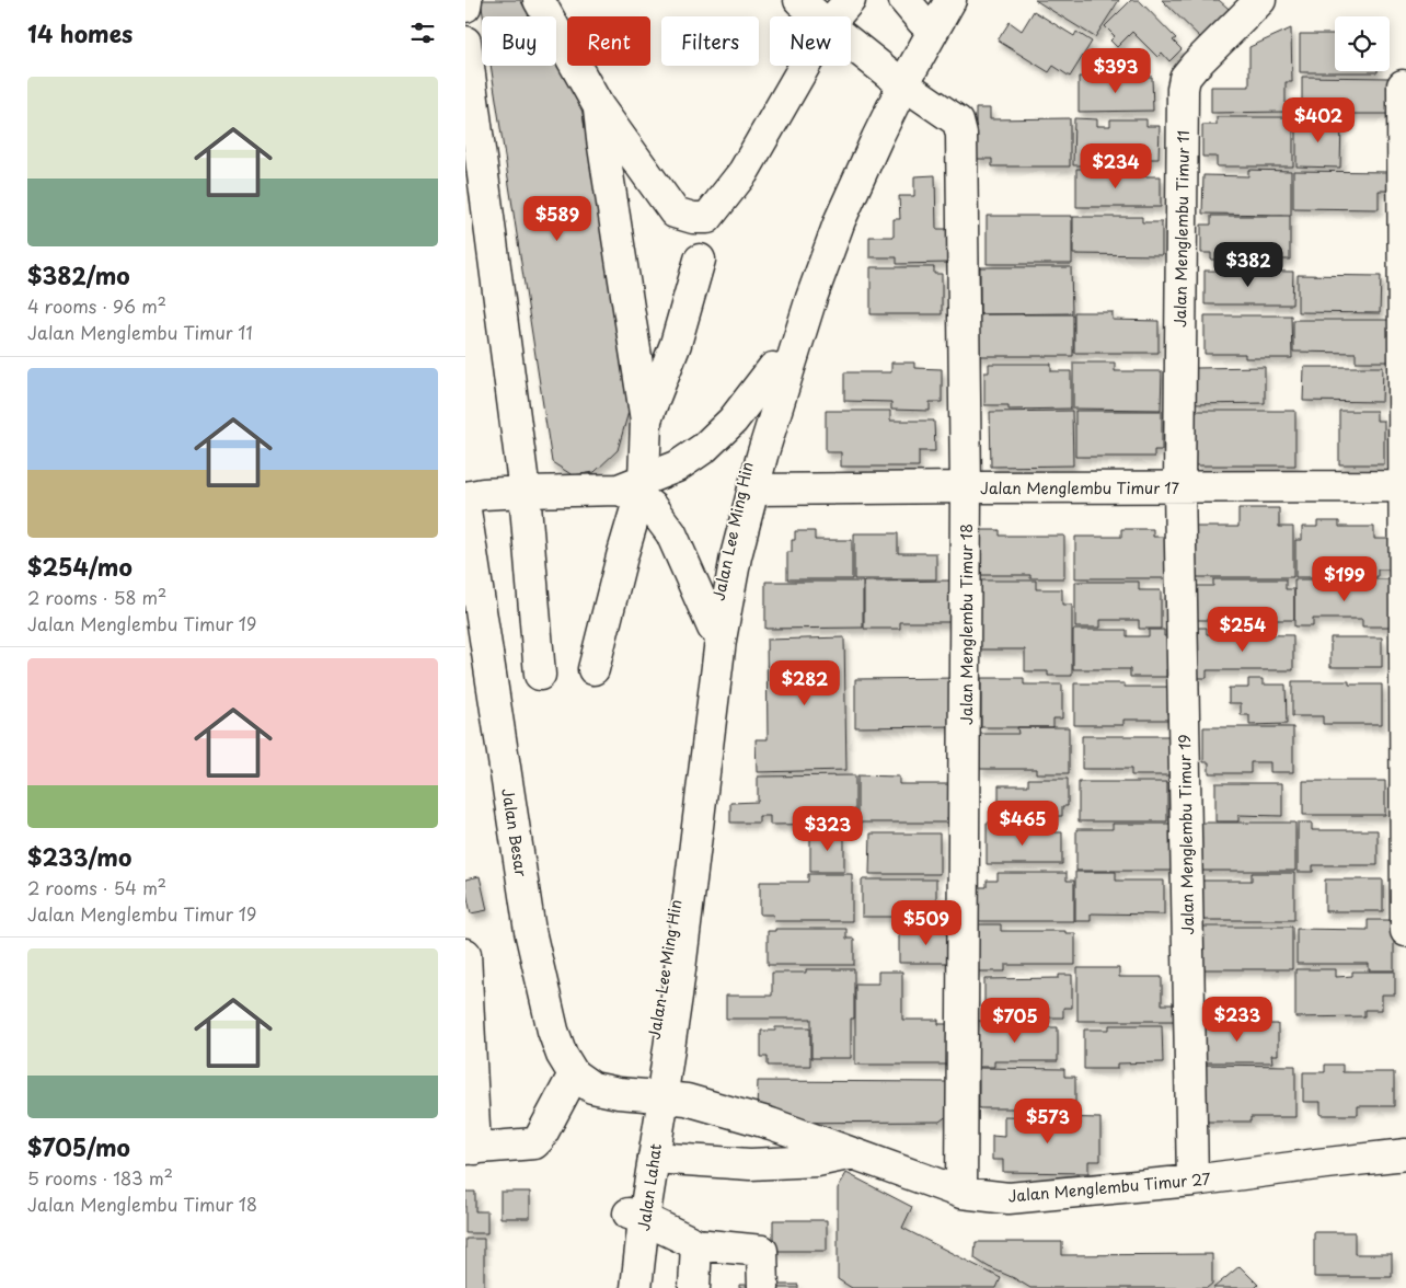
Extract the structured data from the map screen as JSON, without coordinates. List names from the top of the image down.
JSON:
{
  "streets": {
    "street": [
      "Jalan Menglembu Timur 11",
      "Jalan Menglembu Timur 17",
      "Jalan Lee Ming Hin",
      "Jalan Menglembu Timur 18",
      "Jalan Besar",
      "Jalan Menglembu Timur 19",
      "Jalan Lahat",
      "Jalan Menglembu Timur 27"
    ]
  },
  "crossings": [
    ["Jalan Menglembu Timur 11", "Jalan Menglembu Timur 17"],
    ["Jalan Menglembu Timur 11", "Jalan Menglembu Timur 19"],
    ["Jalan Menglembu Timur 17", "Jalan Lee Ming Hin"],
    ["Jalan Menglembu Timur 17", "Jalan Menglembu Timur 18"],
    ["Jalan Menglembu Timur 17", "Jalan Menglembu Timur 19"],
    ["Jalan Lee Ming Hin", "Jalan Menglembu Timur 18"],
    ["Jalan Lee Ming Hin", "Jalan Besar"],
    ["Jalan Lee Ming Hin", "Jalan Lahat"],
    ["Jalan Lee Ming Hin", "Jalan Menglembu Timur 27"],
    ["Jalan Menglembu Timur 18", "Jalan Menglembu Timur 27"],
    ["Jalan Besar", "Jalan Lahat"],
    ["Jalan Besar", "Jalan Menglembu Timur 27"],
    ["Jalan Menglembu Timur 19", "Jalan Menglembu Timur 27"],
    ["Jalan Lahat", "Jalan Menglembu Timur 27"]
  ],
  "page": {
    "heading": "14 homes",
    "chip": [
      "Buy",
      "Rent",
      "Filters",
      "New"
    ],
    "price": [
      "$393",
      "$402",
      "$234",
      "$589",
      "$382",
      "$199",
      "$254",
      "$282",
      "$465",
      "$323",
      "$509",
      "$233",
      "$705",
      "$573"
    ],
    "list": [
      {
        "name": "$382/mo",
        "note": "4 rooms · 96 m² · Jalan Menglembu Timur 11"
      },
      {
        "name": "$254/mo",
        "note": "2 rooms · 58 m² · Jalan Menglembu Timur 19"
      },
      {
        "name": "$233/mo",
        "note": "2 rooms · 54 m² · Jalan Menglembu Timur 19"
      },
      {
        "name": "$705/mo",
        "note": "5 rooms · 183 m² · Jalan Menglembu Timur 18"
      }
    ]
  }
}
